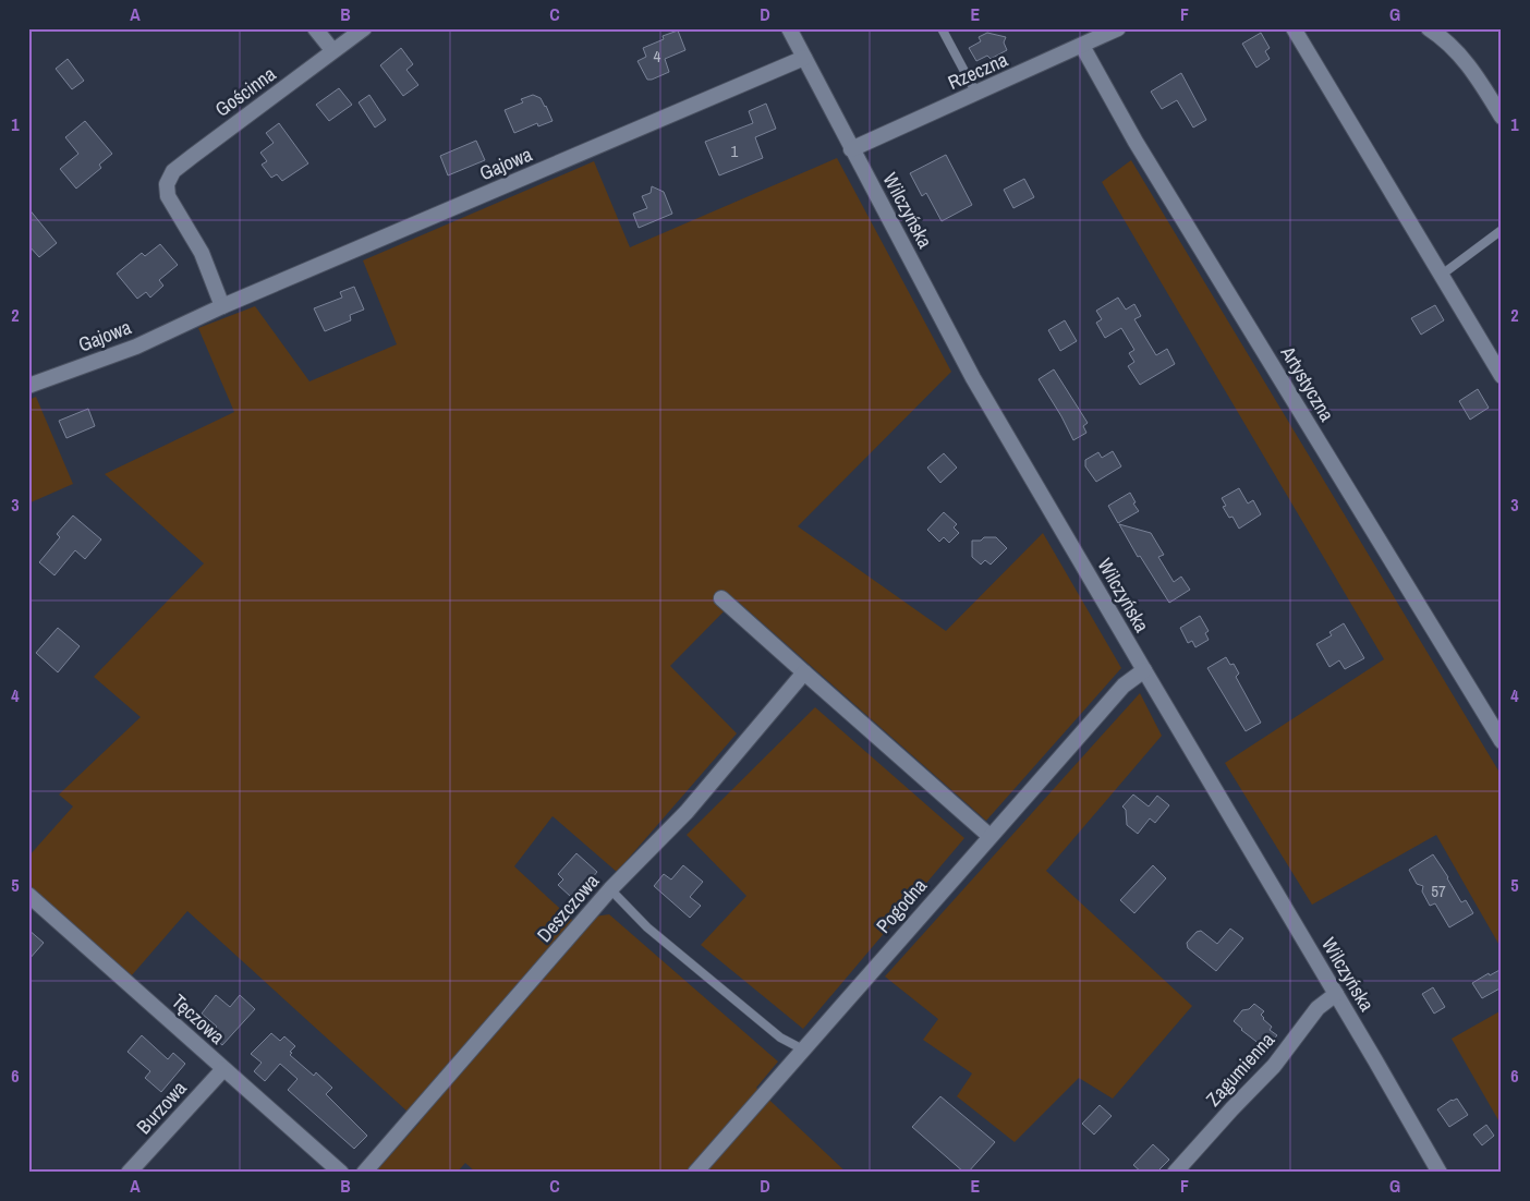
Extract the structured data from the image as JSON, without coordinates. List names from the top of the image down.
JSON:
{
  "streets": {
    "street": [
      "Rzeczna",
      "Gościnna",
      "Gajowa",
      "Wilczyńska",
      "Artystyczna",
      "Pogodna",
      "Deszczowa",
      "Tęczowa",
      "Zagumienna",
      "Burzowa"
    ]
  },
  "crossings": [
    ["Rzeczna", "Wilczyńska"],
    ["Rzeczna", "Artystyczna"],
    ["Gościnna", "Gajowa"],
    ["Gajowa", "Wilczyńska"],
    ["Wilczyńska", "Pogodna"],
    ["Wilczyńska", "Zagumienna"],
    ["Tęczowa", "Burzowa"]
  ],
  "house_numbers": ["4", "1", "57"],
  "grid": {
    "columns": [
      "A",
      "B",
      "C",
      "D",
      "E",
      "F",
      "G"
    ],
    "rows": [
      "1",
      "2",
      "3",
      "4",
      "5",
      "6"
    ]
  }
}
